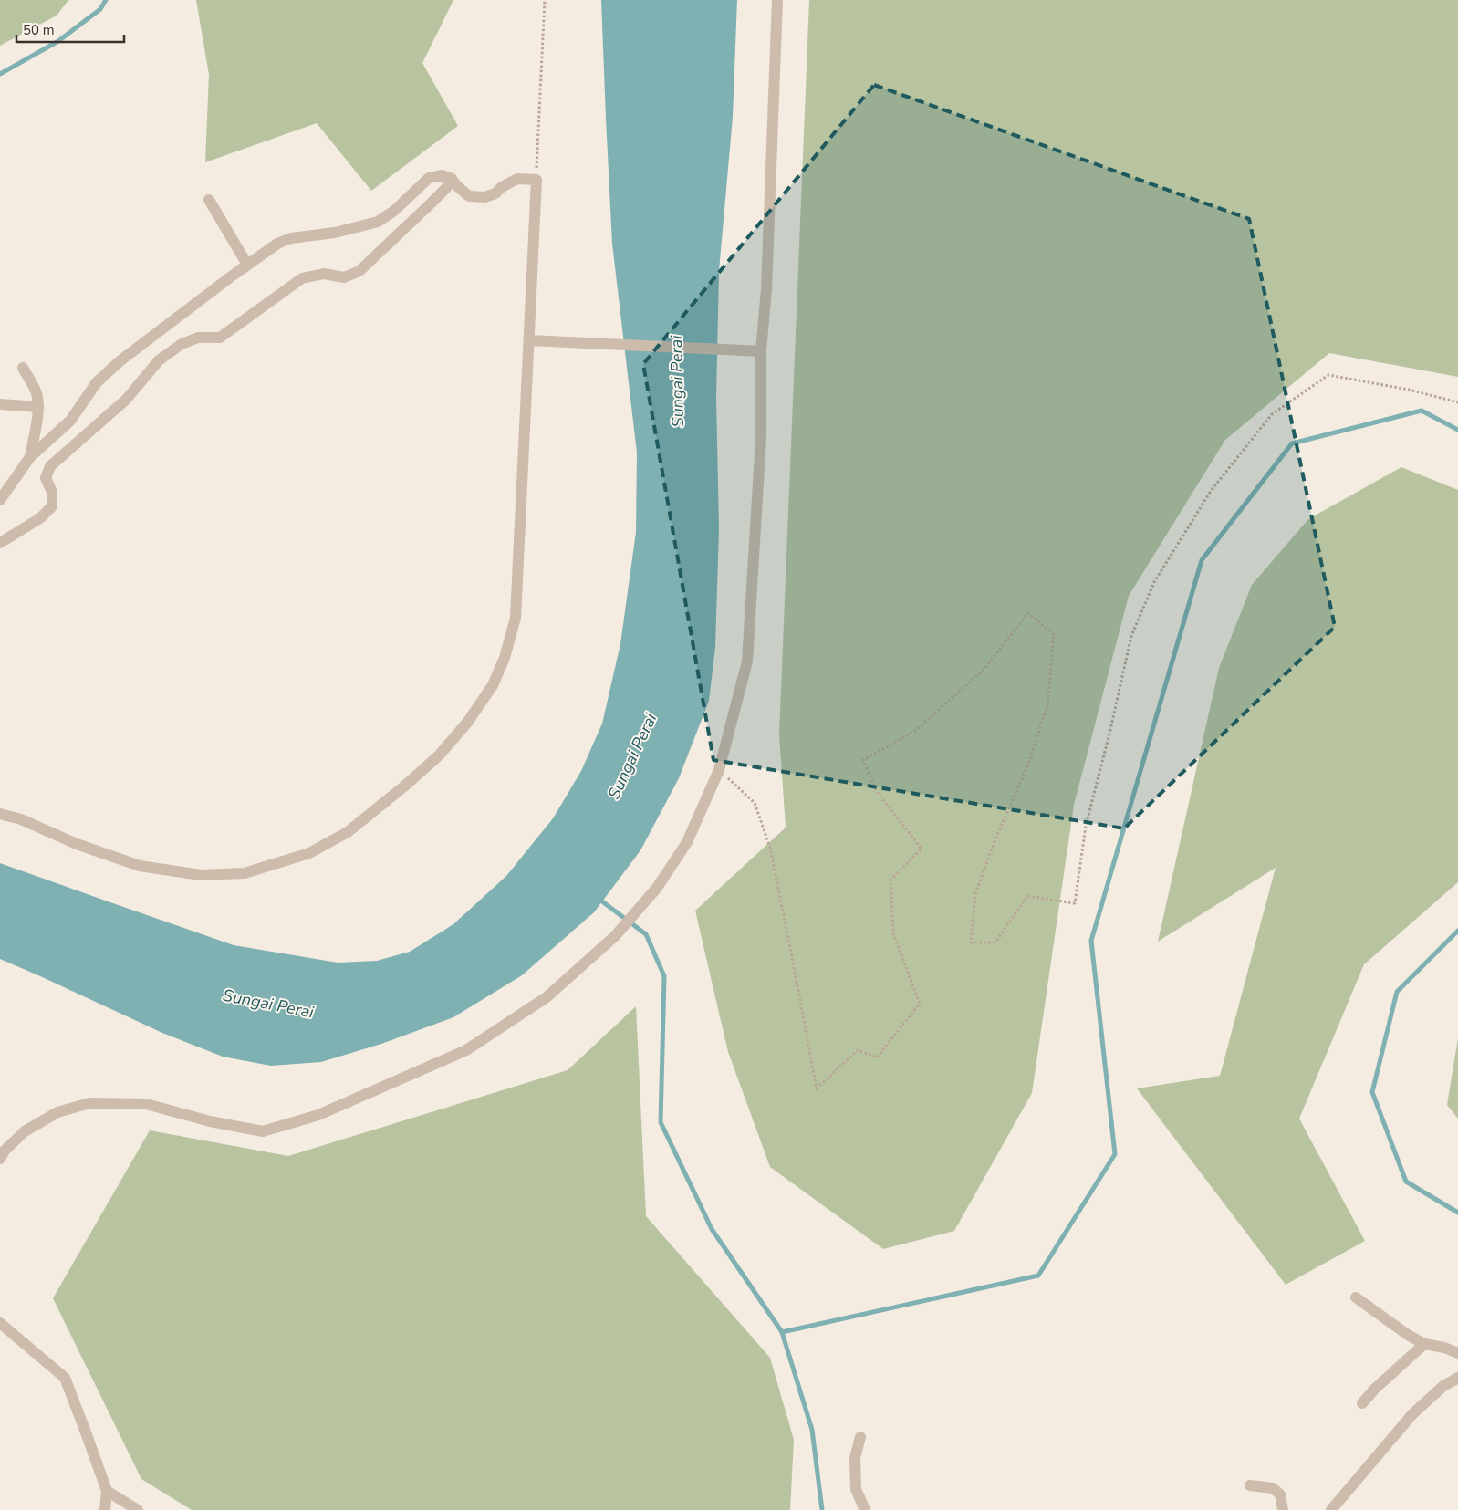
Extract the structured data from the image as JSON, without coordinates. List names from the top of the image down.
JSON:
{
  "water": ["Sungai Perai"],
  "scale_bar": "50 m"
}
